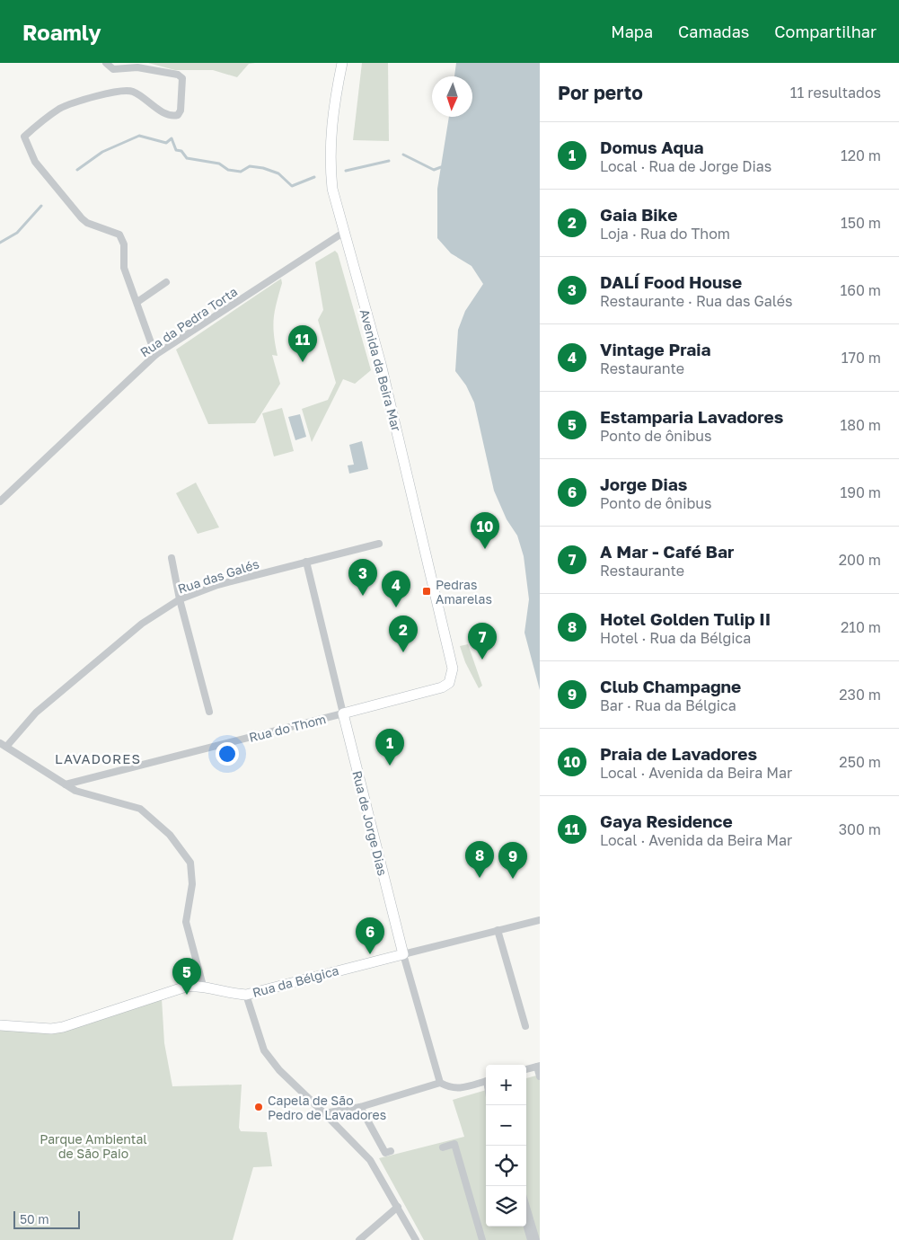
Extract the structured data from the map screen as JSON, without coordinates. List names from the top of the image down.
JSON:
{
  "streets": {
    "main road": [
      "Avenida da Beira Mar",
      "Rua do Thom",
      "Rua de Jorge Dias",
      "Rua da Bélgica"
    ],
    "street": ["Rua da Pedra Torta", "Rua das Galés"]
  },
  "crossings": [
    ["Rua da Pedra Torta", "Avenida da Beira Mar"],
    ["Avenida da Beira Mar", "Rua do Thom"],
    ["Rua das Galés", "Rua de Jorge Dias"],
    ["Rua do Thom", "Rua de Jorge Dias"],
    ["Rua de Jorge Dias", "Rua da Bélgica"]
  ],
  "districts": ["LAVADORES"],
  "parks": ["Parque Ambiental de São Paio"],
  "places": {
    "transit": ["Pedras Amarelas"],
    "other": ["Capela de São Pedro de Lavadores"]
  },
  "scale_bar": "50 m",
  "north": "bottom",
  "page": {
    "header": "Roamly",
    "nav": ["Mapa", "Camadas", "Compartilhar"],
    "heading": ["Por perto", "11 resultados"],
    "list": [
      {
        "mark": "1",
        "name": "Domus Aqua",
        "note": "Local · Rua de Jorge Dias",
        "value": "120 m"
      },
      {
        "mark": "2",
        "name": "Gaia Bike",
        "note": "Loja · Rua do Thom",
        "value": "150 m"
      },
      {
        "mark": "3",
        "name": "DALÍ Food House",
        "note": "Restaurante · Rua das Galés",
        "value": "160 m"
      },
      {
        "mark": "4",
        "name": "Vintage Praia",
        "note": "Restaurante",
        "value": "170 m"
      },
      {
        "mark": "5",
        "name": "Estamparia Lavadores",
        "note": "Ponto de ônibus",
        "value": "180 m"
      },
      {
        "mark": "6",
        "name": "Jorge Dias",
        "note": "Ponto de ônibus",
        "value": "190 m"
      },
      {
        "mark": "7",
        "name": "A Mar - Café Bar",
        "note": "Restaurante",
        "value": "200 m"
      },
      {
        "mark": "8",
        "name": "Hotel Golden Tulip II",
        "note": "Hotel · Rua da Bélgica",
        "value": "210 m"
      },
      {
        "mark": "9",
        "name": "Club Champagne",
        "note": "Bar · Rua da Bélgica",
        "value": "230 m"
      },
      {
        "mark": "10",
        "name": "Praia de Lavadores",
        "note": "Local · Avenida da Beira Mar",
        "value": "250 m"
      },
      {
        "mark": "11",
        "name": "Gaya Residence",
        "note": "Local · Avenida da Beira Mar",
        "value": "300 m"
      }
    ],
    "pins": [
      "11",
      "10",
      "3",
      "4",
      "2",
      "7",
      "1",
      "8",
      "9",
      "6",
      "5"
    ],
    "map_buttons": ["+", "−"],
    "scale": "50 m"
  }
}
